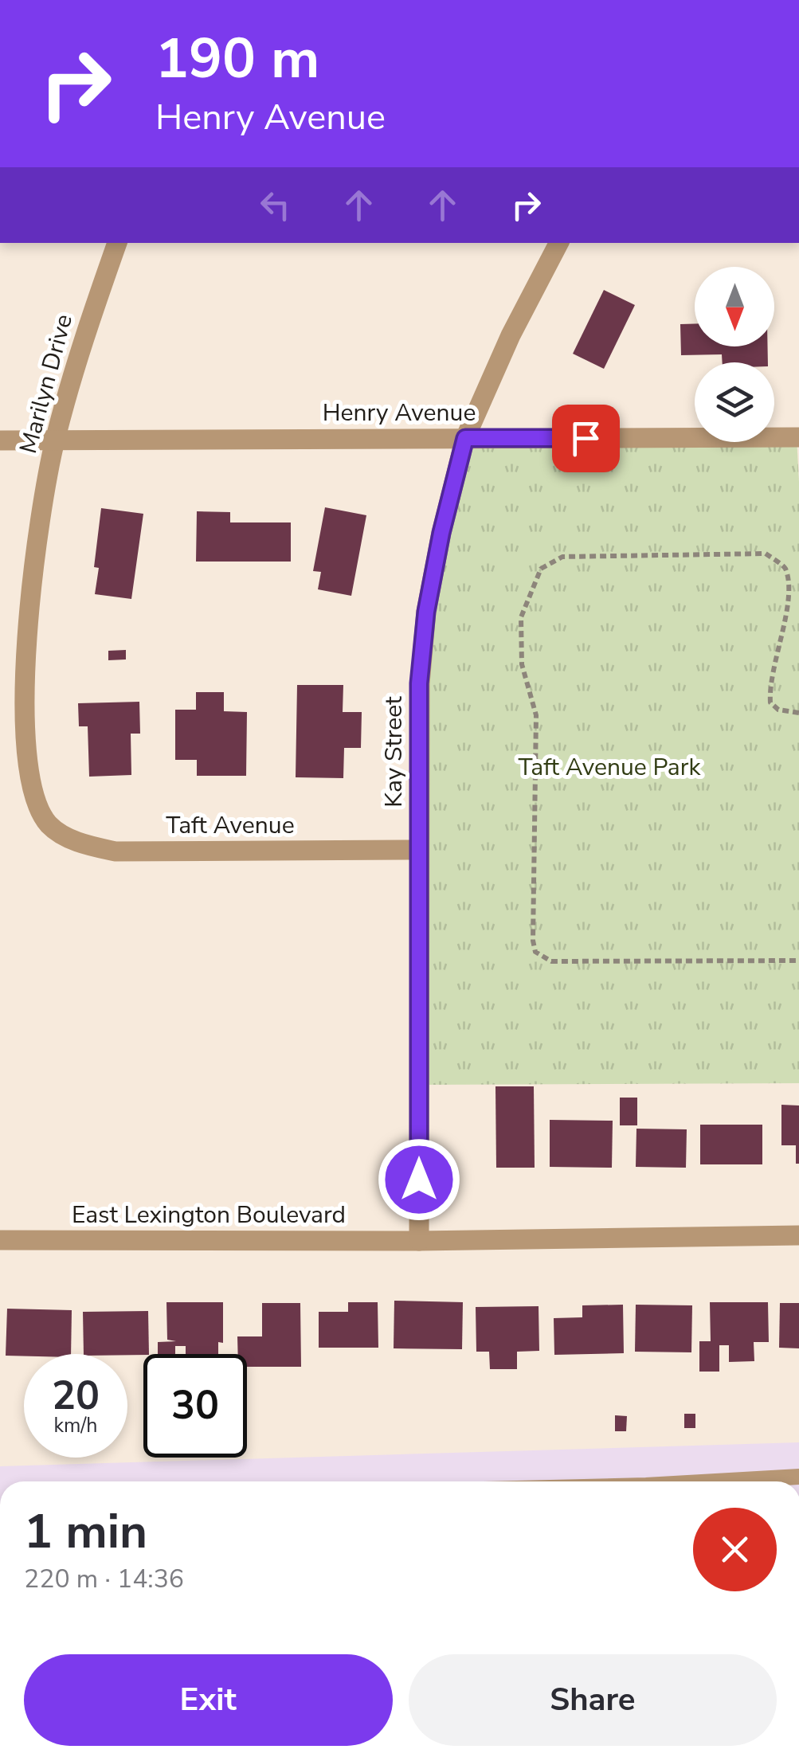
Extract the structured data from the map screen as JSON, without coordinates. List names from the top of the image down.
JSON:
{
  "streets": {
    "street": [
      "Marilyn Drive",
      "Henry Avenue",
      "Kay Street",
      "Taft Avenue",
      "East Lexington Boulevard"
    ]
  },
  "crossings": [
    ["Marilyn Drive", "Henry Avenue"],
    ["Marilyn Drive", "Taft Avenue"],
    ["Henry Avenue", "Kay Street"],
    ["Kay Street", "Taft Avenue"],
    ["Kay Street", "East Lexington Boulevard"]
  ],
  "parks": ["Taft Avenue Park"],
  "north": "bottom",
  "page": {
    "turn": ["190 m", "Henry Avenue"],
    "speed": "20 km/h",
    "limit": "30",
    "heading": ["1 min", "220 m · 14:36"],
    "buttons": ["Exit", "Share"]
  }
}
